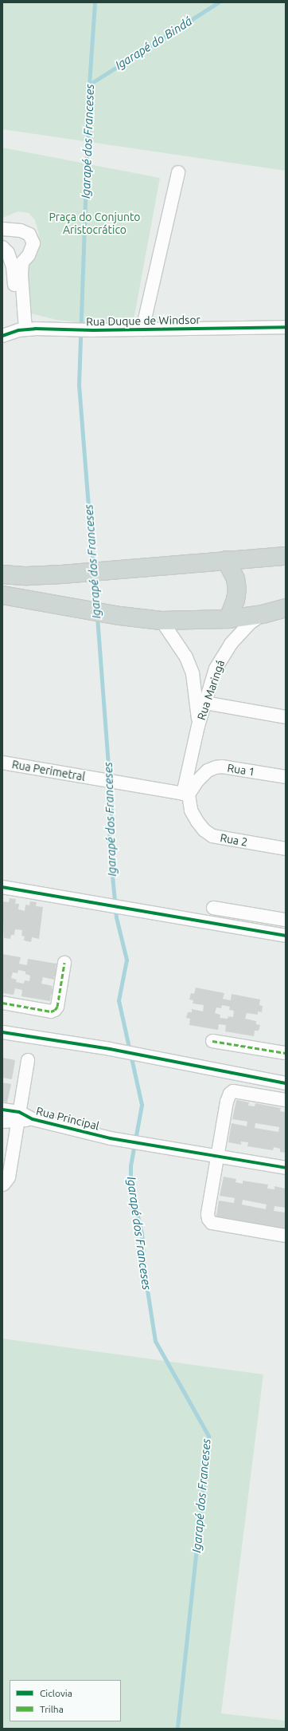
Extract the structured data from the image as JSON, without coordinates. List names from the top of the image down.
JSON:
{
  "streets": {
    "street": [
      "Rua Duque de Windsor",
      "Rua Maringá",
      "Rua 1",
      "Rua Perimetral",
      "Rua 2",
      "Rua Principal"
    ]
  },
  "crossings": [
    ["Rua Maringá", "Rua 1"],
    ["Rua Maringá", "Rua Perimetral"],
    ["Rua Maringá", "Rua 2"],
    ["Rua 1", "Rua Perimetral"],
    ["Rua 1", "Rua 2"],
    ["Rua Perimetral", "Rua 2"]
  ],
  "water": ["Igarapé do Bindá", "Igarapé dos Franceses"],
  "parks": ["Praça do Conjunto Aristocrático"],
  "legend": ["Ciclovia", "Trilha"]
}
